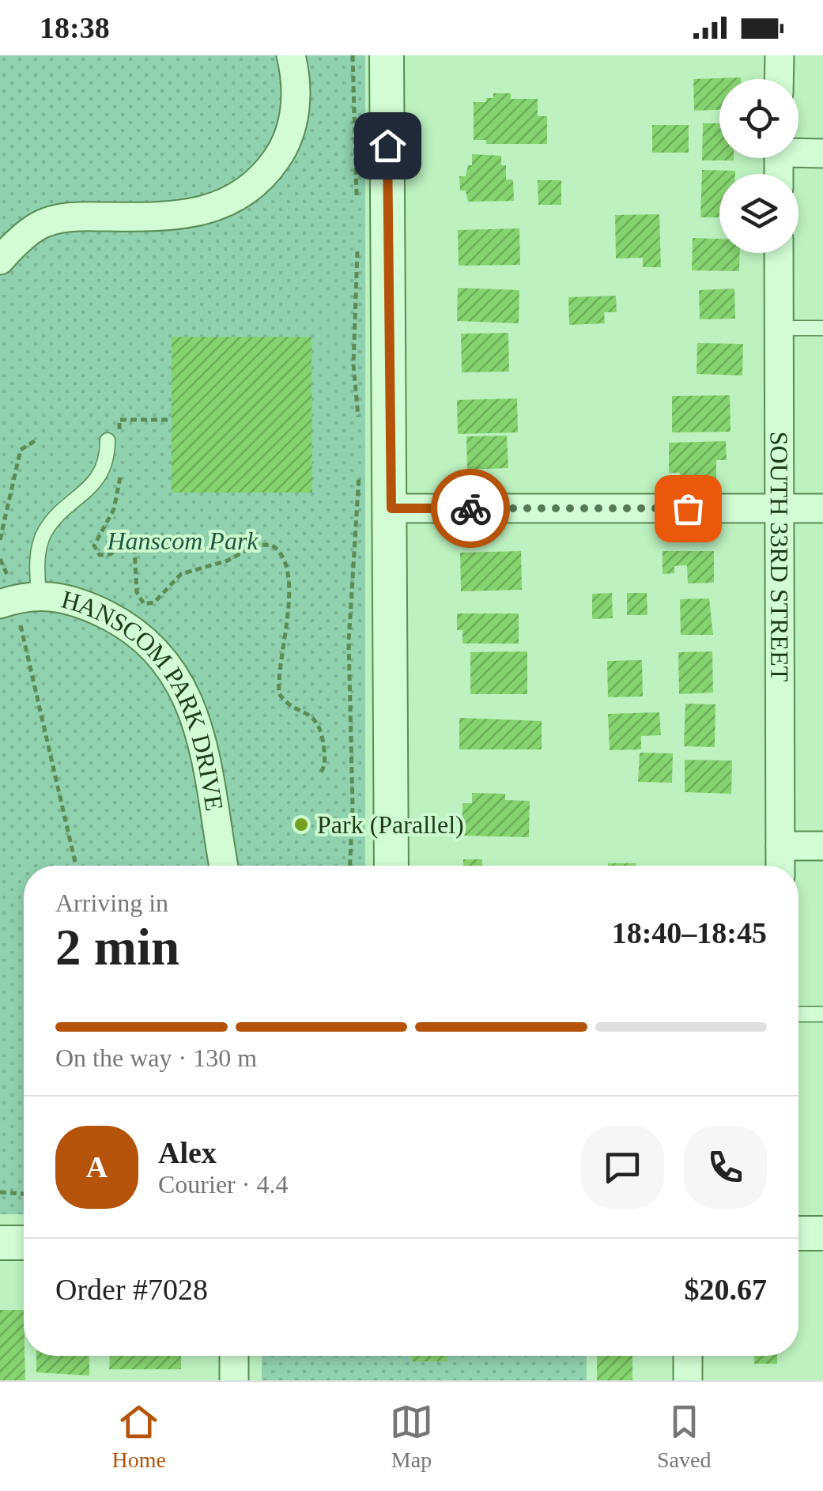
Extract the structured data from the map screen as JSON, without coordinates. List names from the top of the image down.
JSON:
{
  "streets": {
    "street": ["SOUTH 33RD STREET", "HANSCOM PARK DRIVE"]
  },
  "parks": ["Hanscom Park"],
  "places": ["Park (Parallel)"],
  "page": {
    "status": "18:38",
    "heading": ["2 min", "Arriving in", "18:40–18:45"],
    "panel": [
      "Alex",
      "Courier · 4.4",
      "Order #7028",
      "$20.67"
    ],
    "bar": "On the way · 130 m",
    "round": "A",
    "tabs": ["Home", "Map", "Saved"]
  }
}
